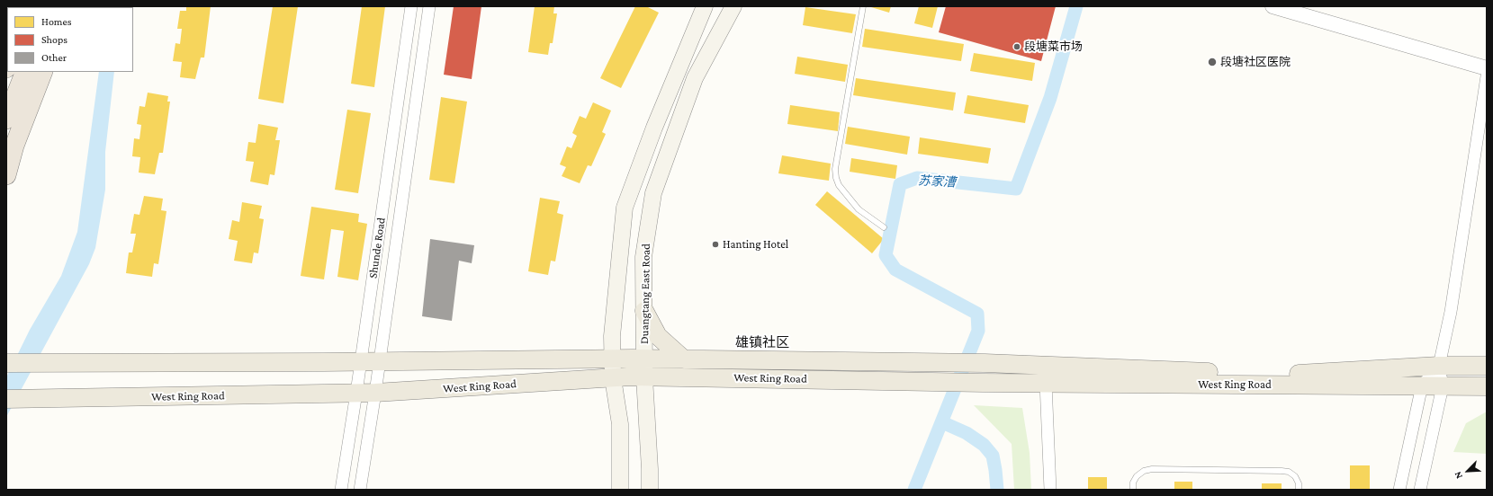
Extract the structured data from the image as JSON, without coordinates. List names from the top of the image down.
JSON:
{
  "streets": {
    "main road": ["Duangtang East Road", "West Ring Road"],
    "street": ["Shunde Road"]
  },
  "crossings": [
    ["Shunde Road", "West Ring Road"],
    ["Duangtang East Road", "West Ring Road"]
  ],
  "districts": ["雄镇社区"],
  "water": ["苏家漕"],
  "places": ["段塘菜市场", "段塘社区医院", "Hanting Hotel"],
  "legend": ["Homes", "Shops", "Other"],
  "north": "bottom left"
}
